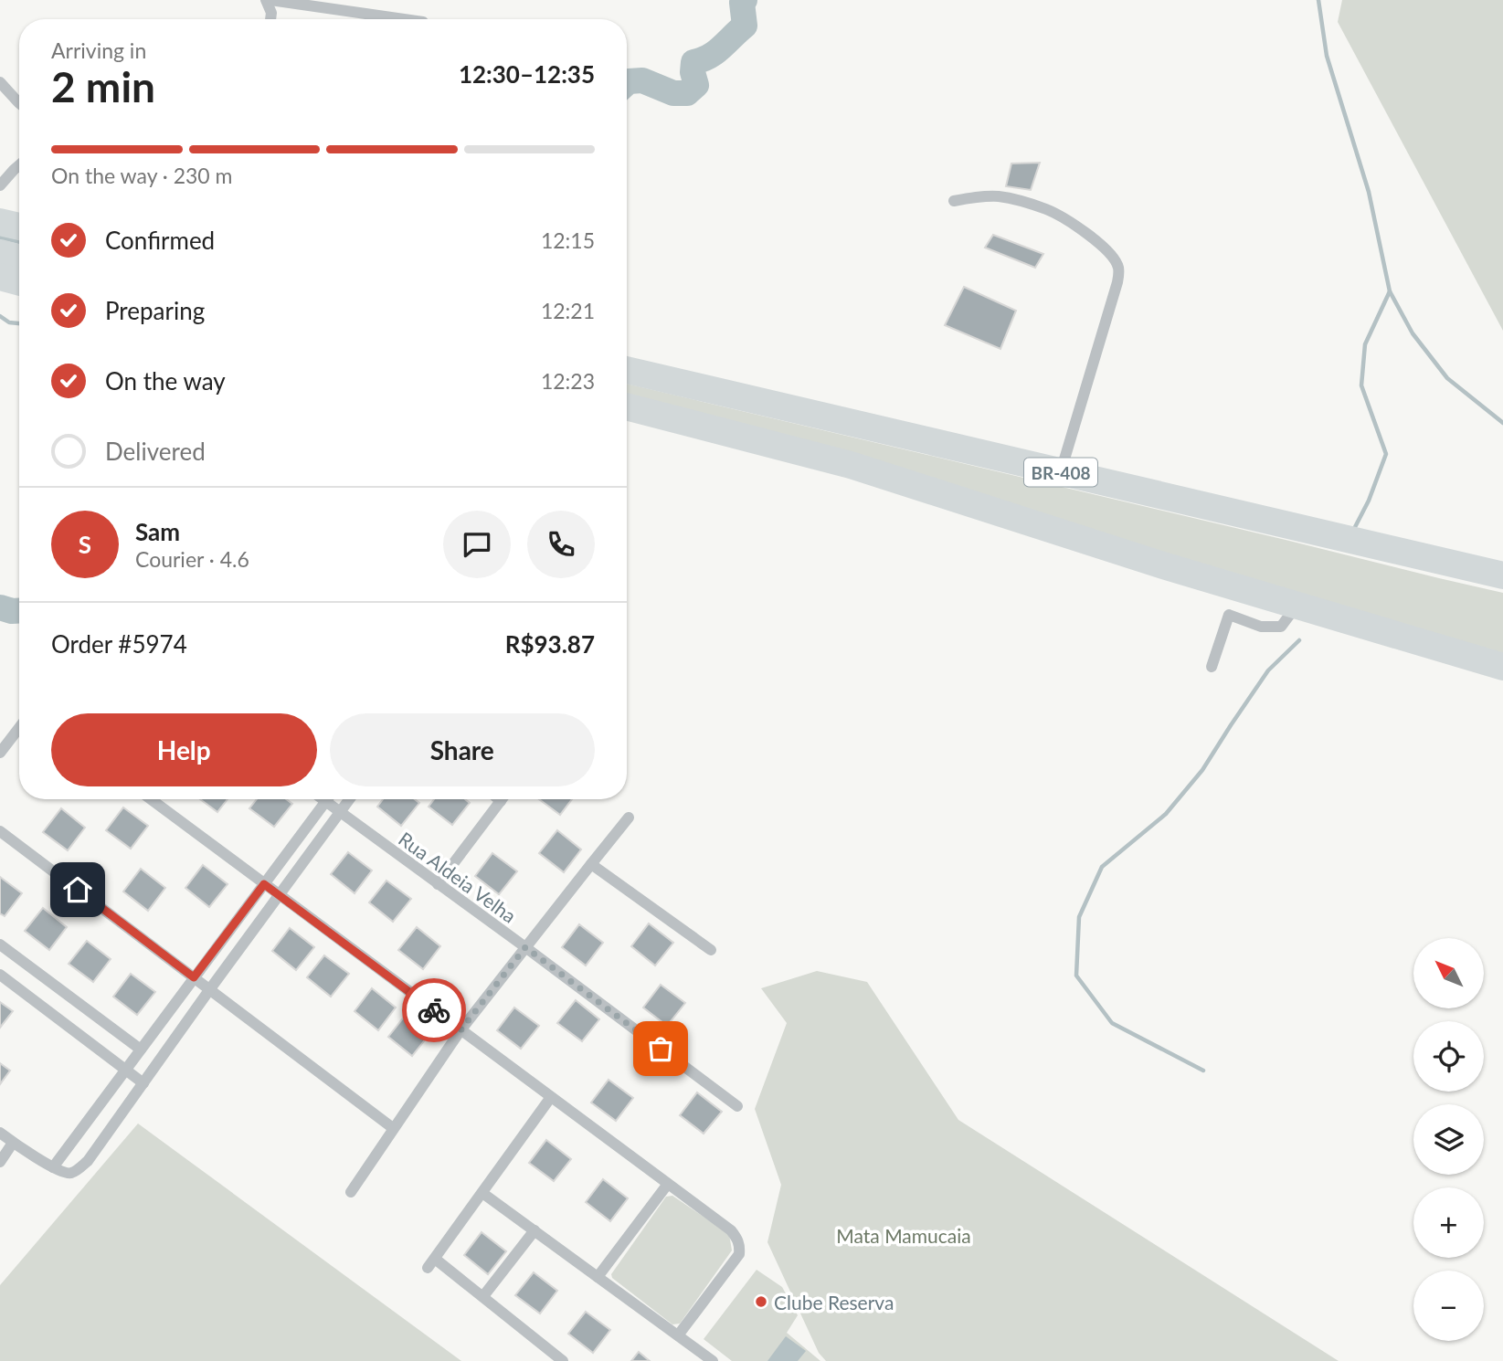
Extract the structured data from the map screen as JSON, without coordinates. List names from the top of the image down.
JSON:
{
  "streets": {
    "highway": ["BR-408"],
    "street": ["Rua Aldeia Velha"]
  },
  "parks": ["Mata Mamucaia"],
  "places": ["Clube Reserva"],
  "north": "top left",
  "page": {
    "heading": ["2 min", "Arriving in", "12:30–12:35"],
    "panel": [
      "Sam",
      "Courier · 4.6",
      "Order #5974",
      "R$93.87"
    ],
    "bar": "On the way · 230 m",
    "list": [
      ["Confirmed", "12:15"],
      ["Preparing", "12:21"],
      ["On the way", "12:23"],
      "Delivered"
    ],
    "round": "S",
    "buttons": ["Help", "Share"],
    "map_buttons": ["+", "−"]
  }
}
